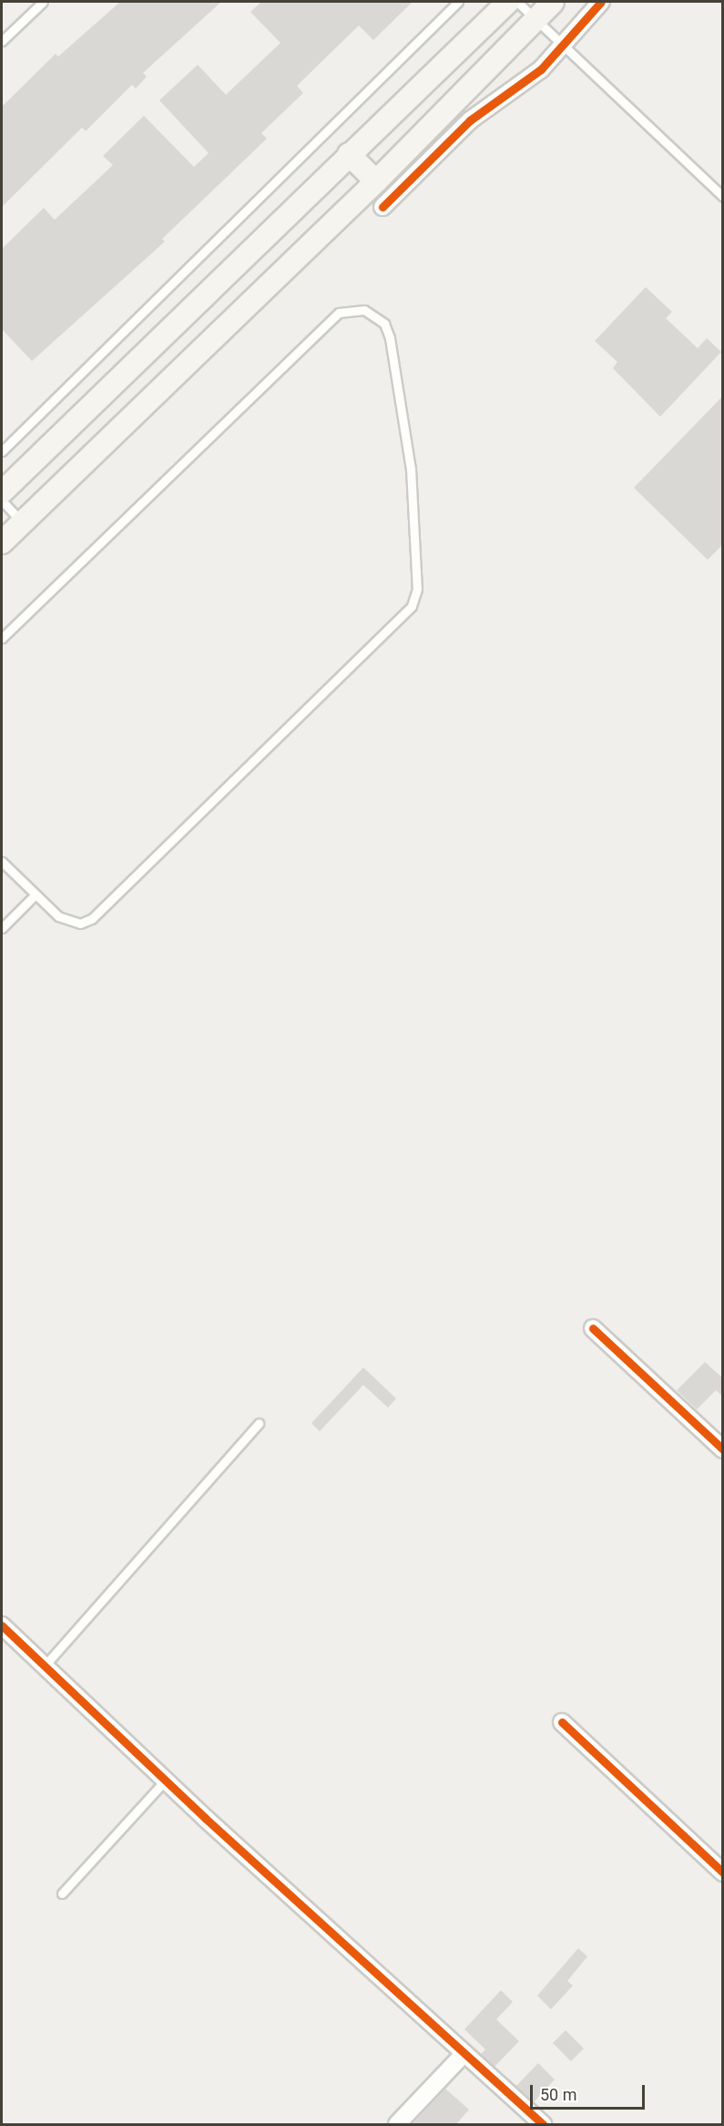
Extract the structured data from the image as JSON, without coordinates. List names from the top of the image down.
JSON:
{
  "scale_bar": "50 m"
}
